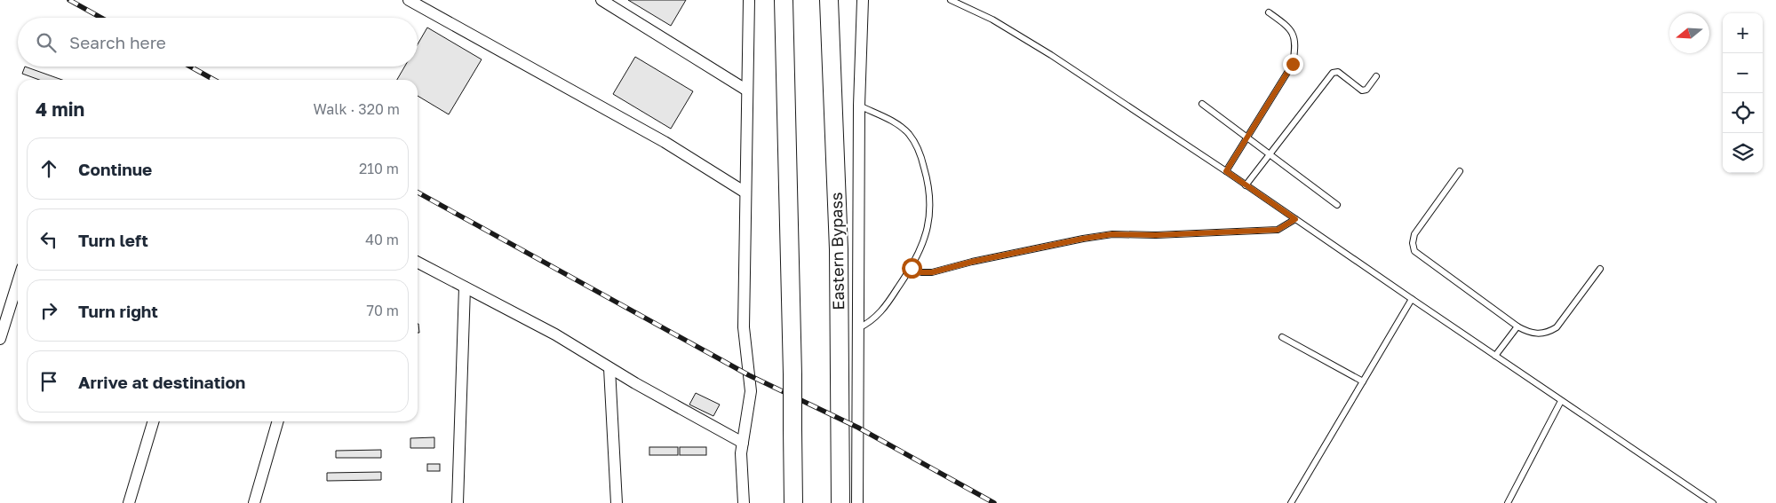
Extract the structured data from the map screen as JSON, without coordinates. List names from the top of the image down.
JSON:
{
  "streets": {
    "main road": ["Eastern Bypass"]
  },
  "north": "left",
  "page": {
    "map_buttons": ["+", "−"],
    "search": "Search here",
    "heading": ["4 min", "Walk · 320 m"],
    "list": [
      ["Continue", "210 m"],
      ["Turn left", "40 m"],
      ["Turn right", "70 m"],
      "Arrive at destination"
    ]
  }
}
